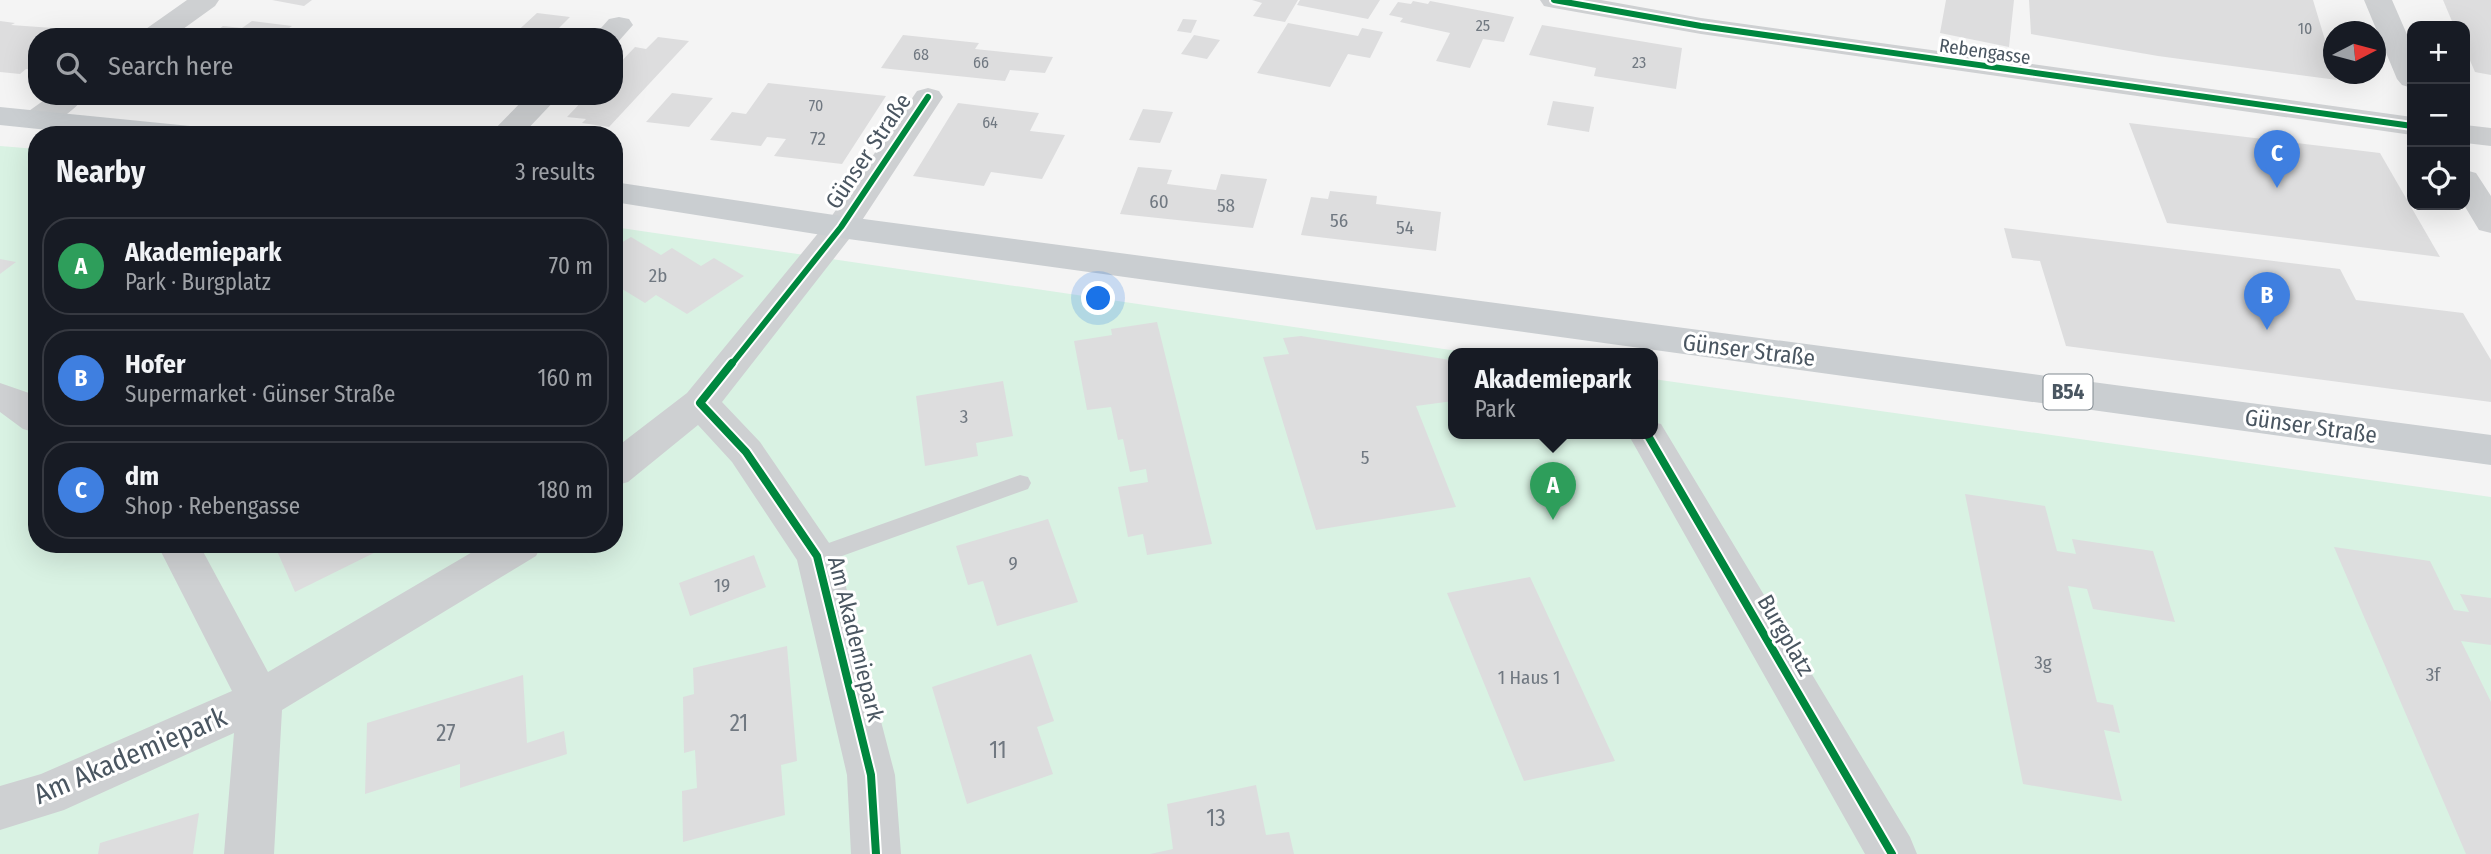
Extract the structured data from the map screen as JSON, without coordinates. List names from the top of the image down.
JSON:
{
  "streets": {
    "main road": ["Günser Straße", "B54"],
    "street": ["Rebengasse", "Burgplatz", "Am Akademiepark"]
  },
  "house_numbers": [
    "25",
    "10",
    "68",
    "66",
    "23",
    "70",
    "64",
    "72",
    "60",
    "58",
    "56",
    "54",
    "2b",
    "3",
    "5",
    "9",
    "19",
    "3g",
    "3f",
    "1 Haus 1",
    "21",
    "27",
    "11",
    "13"
  ],
  "north": "right",
  "page": {
    "map_buttons": ["+", "−"],
    "search": "Search here",
    "heading": ["Nearby", "3 results"],
    "pins": ["C", "B", "A"],
    "list": [
      {
        "mark": "A",
        "name": "Akademiepark",
        "note": "Park · Burgplatz",
        "value": "70 m"
      },
      {
        "mark": "B",
        "name": "Hofer",
        "note": "Supermarket · Günser Straße",
        "value": "160 m"
      },
      {
        "mark": "C",
        "name": "dm",
        "note": "Shop · Rebengasse",
        "value": "180 m"
      }
    ],
    "popup": ["Akademiepark", "Park"]
  }
}
